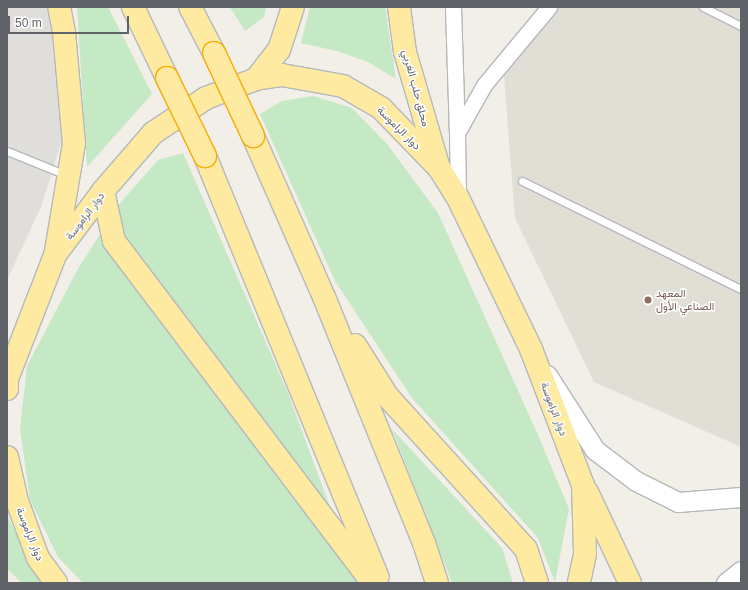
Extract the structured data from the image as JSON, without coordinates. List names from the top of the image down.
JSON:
{
  "streets": {
    "highway": ["محلق حلب الغربي", "دوار الراموسة"]
  },
  "crossings": [
    ["محلق حلب الغربي", "دوار الراموسة"]
  ],
  "places": ["المعهد الصناعي الأول"],
  "scale_bar": "50 m"
}
